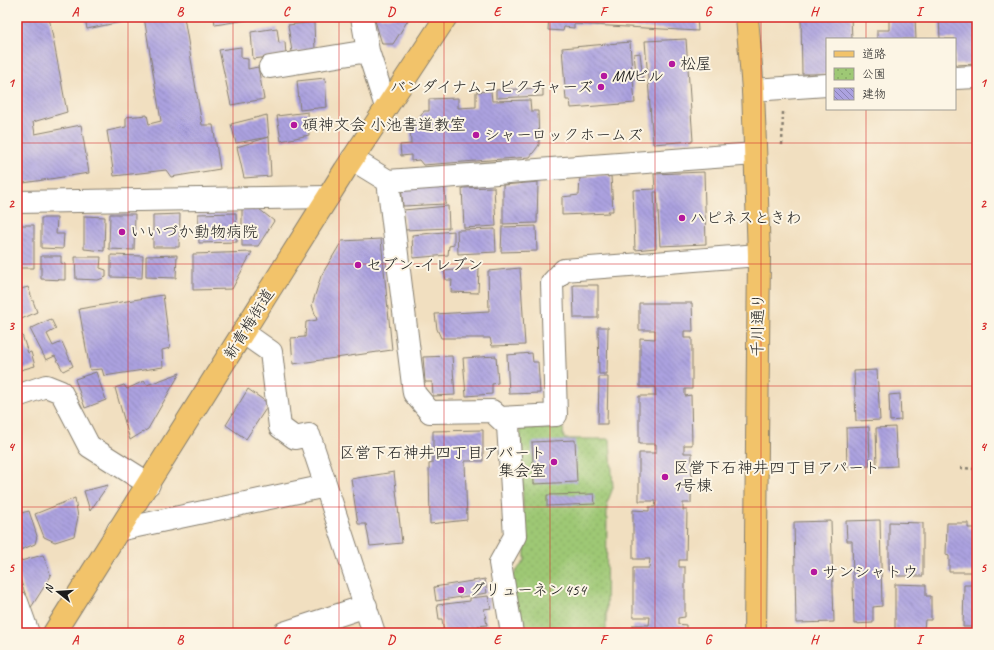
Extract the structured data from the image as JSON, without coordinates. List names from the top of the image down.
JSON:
{
  "streets": {
    "main road": ["新青梅街道", "千川通り"]
  },
  "places": [
    "松屋",
    "MNビル",
    "バンダイナムコピクチャーズ",
    "碩神文会 小池書道教室",
    "シャーロックホームズ",
    "ハピネスときわ",
    "いいづか動物病院",
    "セブン-イレブン",
    "区営下石神井四丁目アパート 集会室",
    "区営下石神井四丁目アパート 1号棟",
    "サンシャトウ",
    "グリューネン454"
  ],
  "legend": ["道路", "公園", "建物"],
  "north": "left",
  "grid": {
    "columns": [
      "A",
      "B",
      "C",
      "D",
      "E",
      "F",
      "G",
      "H",
      "I"
    ],
    "rows": [
      "1",
      "2",
      "3",
      "4",
      "5"
    ]
  }
}
